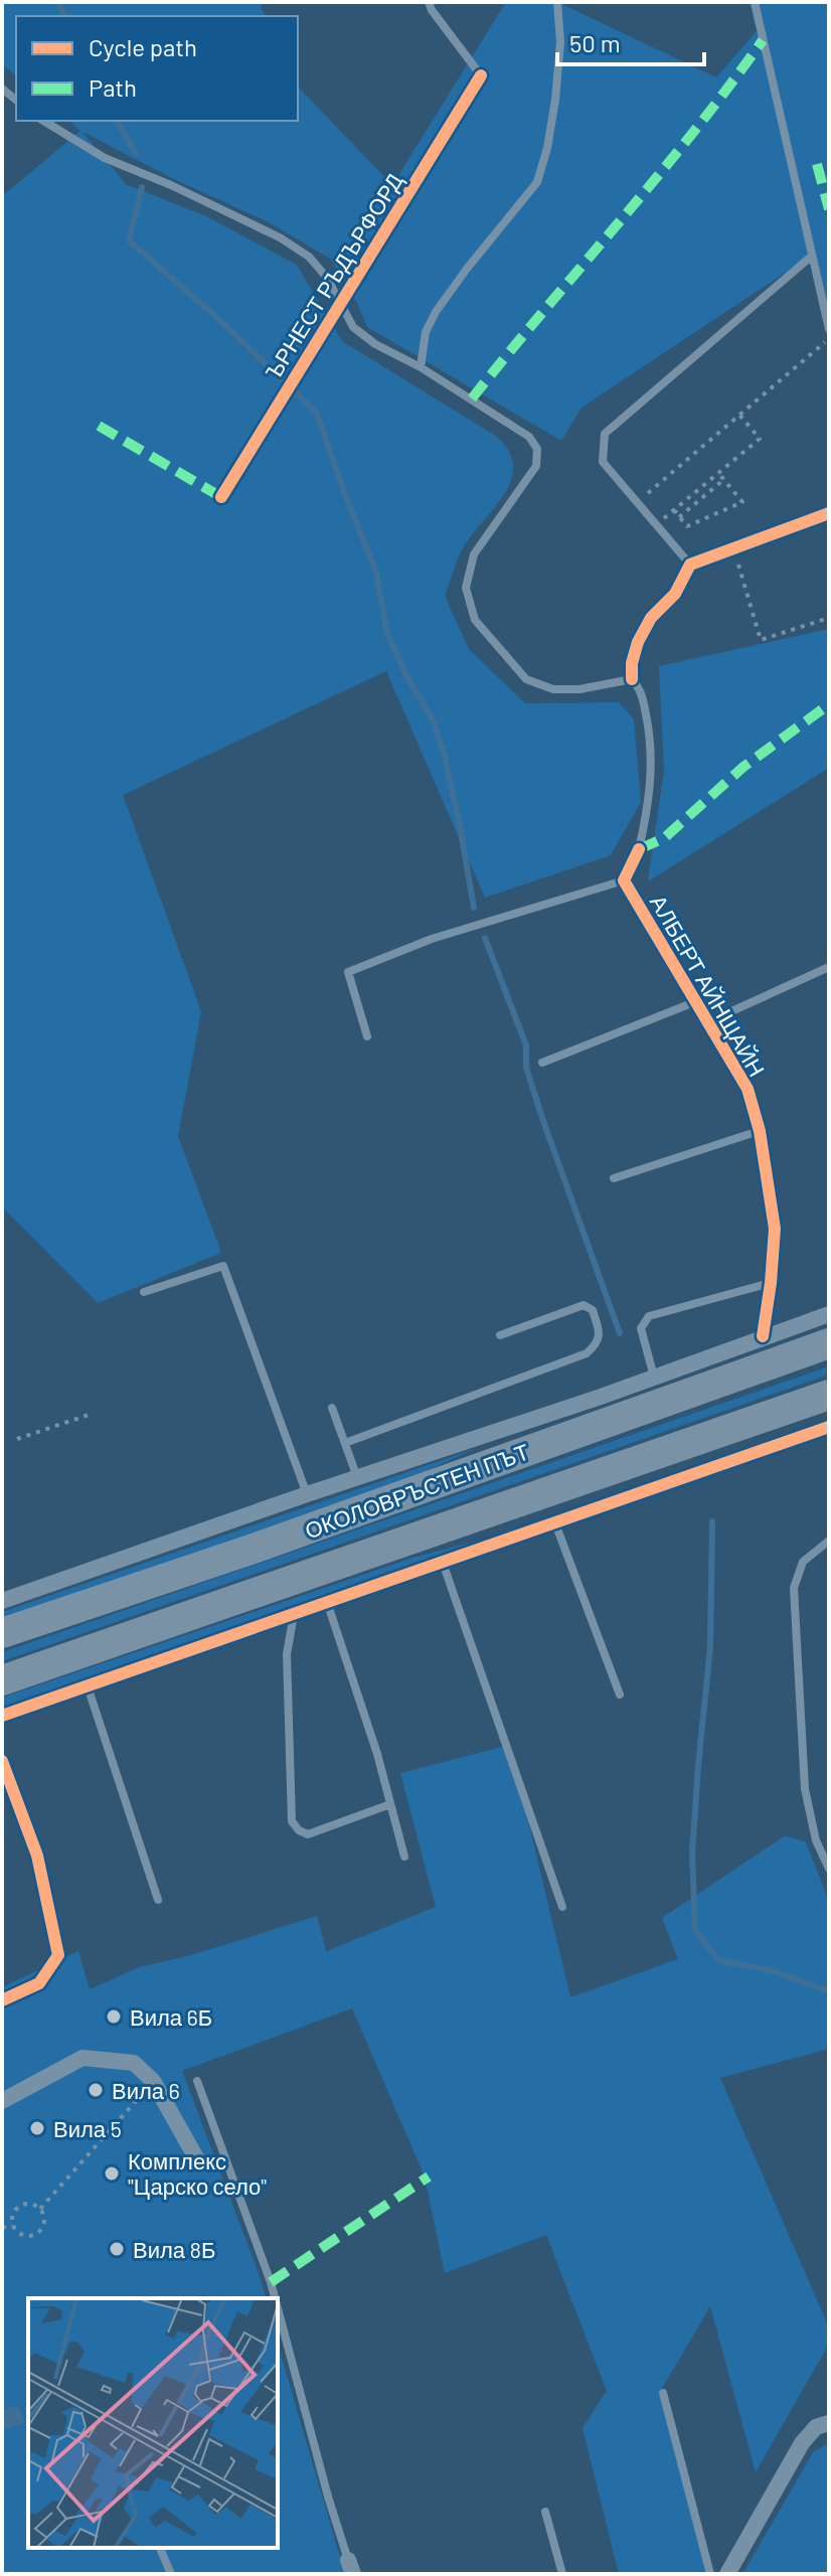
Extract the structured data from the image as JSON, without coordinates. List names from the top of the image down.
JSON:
{
  "streets": {
    "highway": ["ОКОЛОВРЪСТЕН ПЪТ"],
    "street": ["ЪРНЕСТ РЪДЪРФОРД", "АЛБЕРТ АЙНЩАЙН"]
  },
  "crossings": [
    ["АЛБЕРТ АЙНЩАЙН", "ОКОЛОВРЪСТЕН ПЪТ"]
  ],
  "places": [
    "Вила 6Б",
    "Вила 6",
    "Вила 5",
    "Комплекс \"Царско село\"",
    "Вила 8Б"
  ],
  "legend": ["Cycle path", "Path"],
  "scale_bar": "50 m"
}
